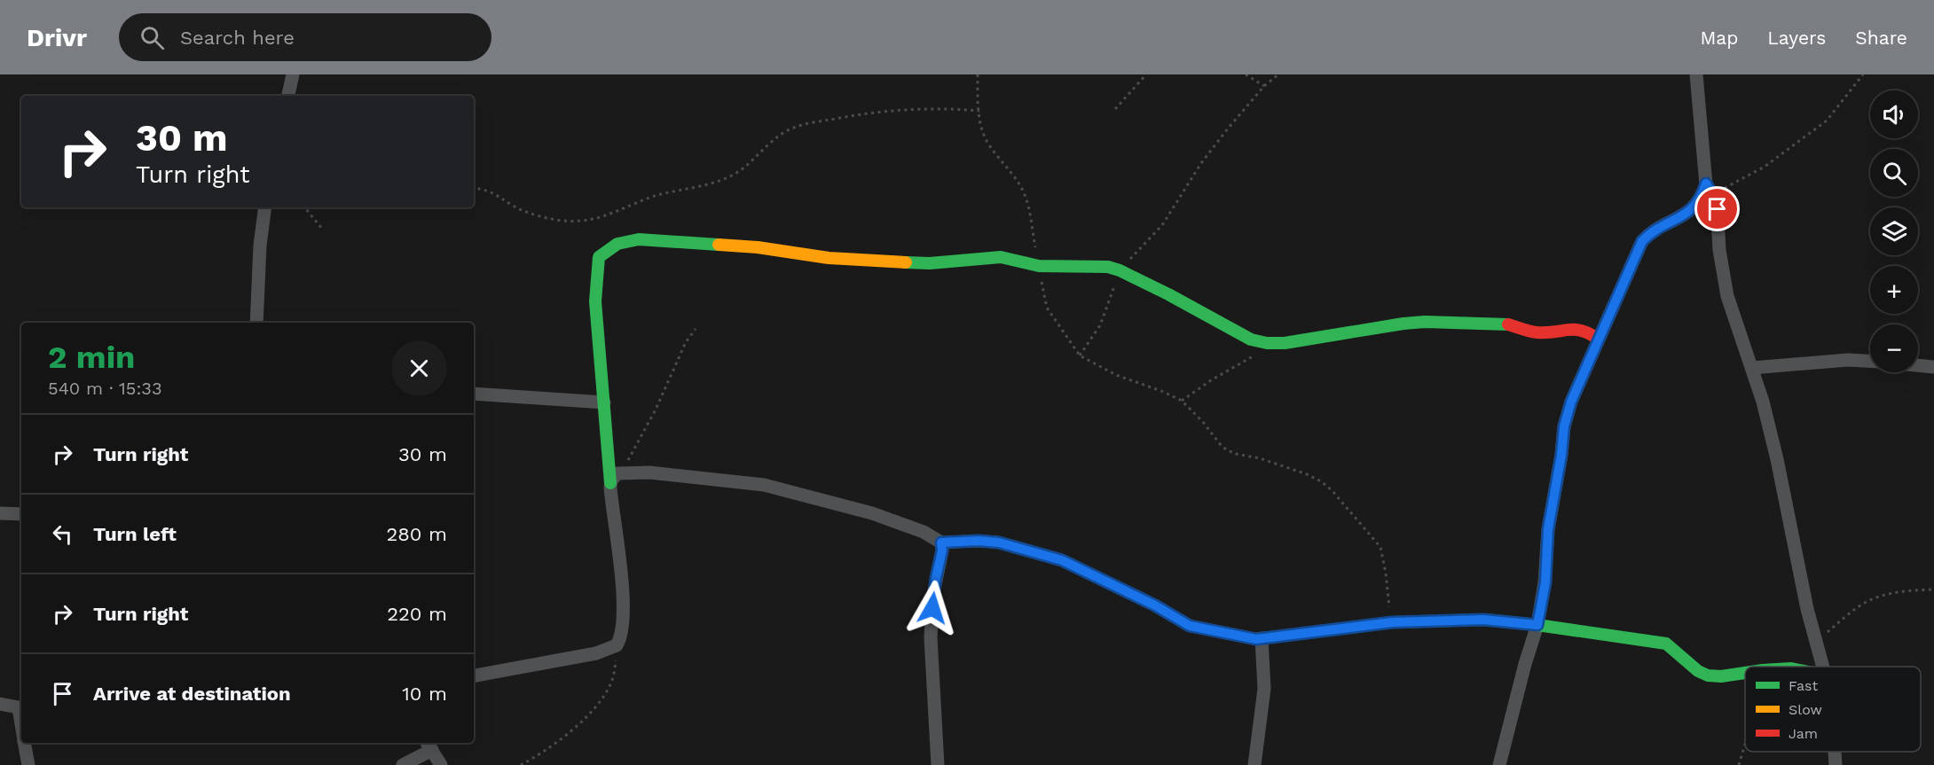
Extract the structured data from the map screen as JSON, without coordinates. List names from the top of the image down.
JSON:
{
  "legend": ["Fast", "Slow", "Jam"],
  "page": {
    "header": "Drivr",
    "search": "Search here",
    "nav": ["Map", "Layers", "Share"],
    "map_buttons": ["+", "−"],
    "turn": ["30 m", "Turn right"],
    "heading": ["2 min", "540 m · 15:33"],
    "list": [
      {
        "name": "Turn right",
        "value": "30 m"
      },
      {
        "name": "Turn left",
        "value": "280 m"
      },
      {
        "name": "Turn right",
        "value": "220 m"
      },
      {
        "name": "Arrive at destination",
        "value": "10 m"
      }
    ]
  }
}
